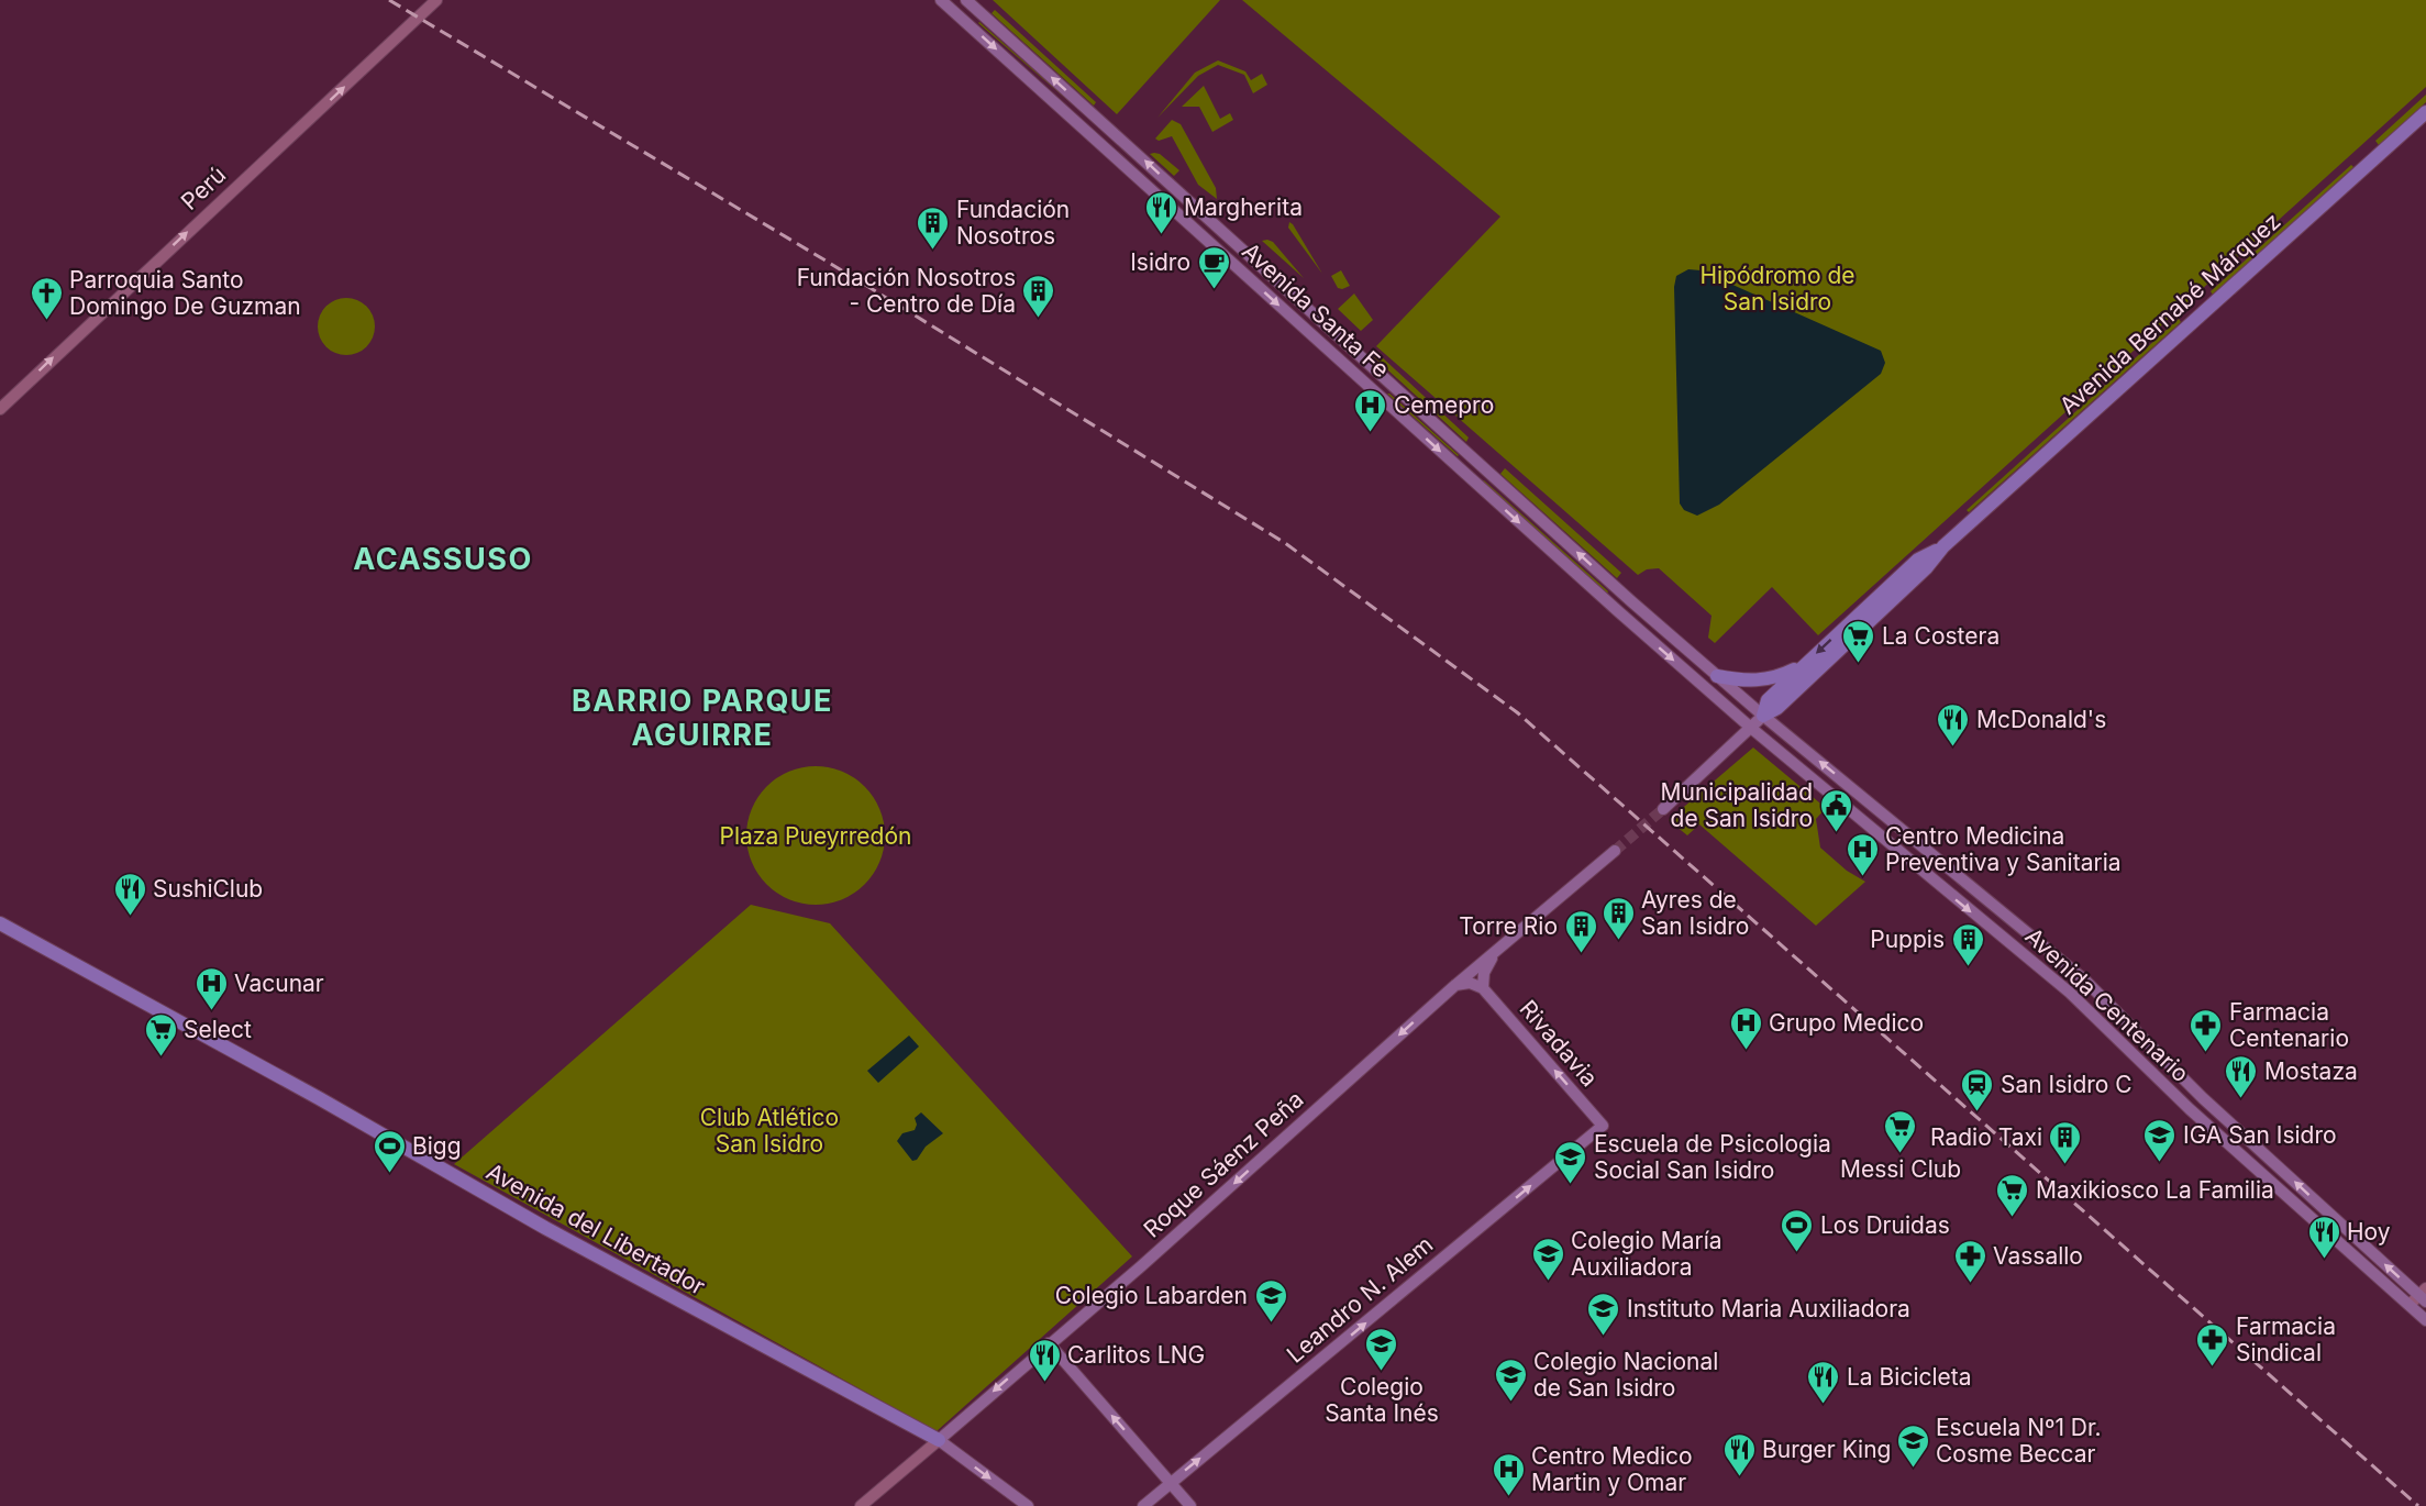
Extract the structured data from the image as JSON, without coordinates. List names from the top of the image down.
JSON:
{
  "streets": {
    "main road": [
      "Avenida Santa Fe",
      "Avenida Bernabé Márquez",
      "Avenida Centenario",
      "Rivadavia",
      "Roque Sáenz Peña",
      "Avenida del Libertador",
      "Leandro N. Alem"
    ],
    "street": ["Perú"]
  },
  "crossings": [
    ["Avenida Santa Fe", "Avenida Bernabé Márquez"],
    ["Avenida Santa Fe", "Avenida Centenario"],
    ["Avenida Bernabé Márquez", "Avenida Centenario"],
    ["Rivadavia", "Leandro N. Alem"],
    ["Roque Sáenz Peña", "Avenida del Libertador"]
  ],
  "one_way": [
    "Perú",
    "Rivadavia",
    "Roque Sáenz Peña",
    "Leandro N. Alem"
  ],
  "districts": ["ACASSUSO", "BARRIO PARQUE AGUIRRE"],
  "parks": ["Hipódromo de San Isidro", "Plaza Pueyrredón", "Club Atlético San Isidro"],
  "places": {
    "restaurant": [
      "Margherita",
      "McDonald's",
      "SushiClub",
      "Mostaza",
      "Hoy",
      "Carlitos LNG",
      "La Bicicleta",
      "Burger King"
    ],
    "building": [
      "Fundación Nosotros",
      "Fundación Nosotros - Centro de Día",
      "Ayres de San Isidro",
      "Torre Rio",
      "Puppis",
      "Radio Taxi"
    ],
    "cafe": ["Isidro"],
    "church": ["Parroquia Santo Domingo De Guzman"],
    "hospital": [
      "Cemepro",
      "Centro Medicina Preventiva y Sanitaria",
      "Vacunar",
      "Grupo Medico",
      "Centro Medico Martin y Omar"
    ],
    "supermarket": [
      "La Costera",
      "Select",
      "Messi Club",
      "Maxikiosco La Familia"
    ],
    "public building": ["Municipalidad de San Isidro"],
    "pharmacy": ["Farmacia Centenario", "Vassallo", "Farmacia Sindical"],
    "station": ["San Isidro C"],
    "school or university": [
      "IGA San Isidro",
      "Escuela de Psicologia Social San Isidro",
      "Colegio María Auxiliadora",
      "Colegio Labarden",
      "Instituto Maria Auxiliadora",
      "Colegio Santa Inés",
      "Colegio Nacional de San Isidro",
      "Escuela Nº1 Dr. Cosme Beccar"
    ],
    "sports": ["Bigg", "Los Druidas"]
  }
}
